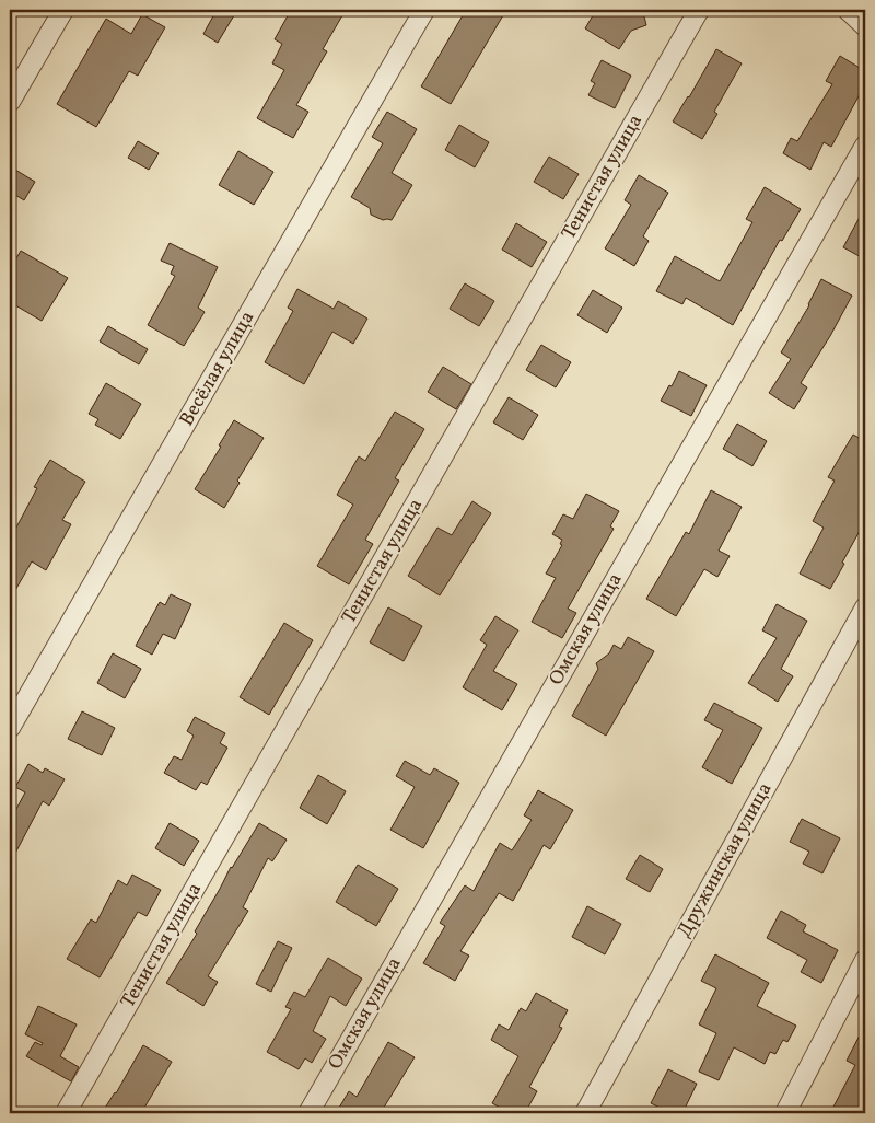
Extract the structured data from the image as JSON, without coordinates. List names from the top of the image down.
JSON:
{
  "streets": {
    "street": [
      "Тенистая улица",
      "Весёлая улица",
      "Омская улица",
      "Дружинская улица"
    ]
  }
}
